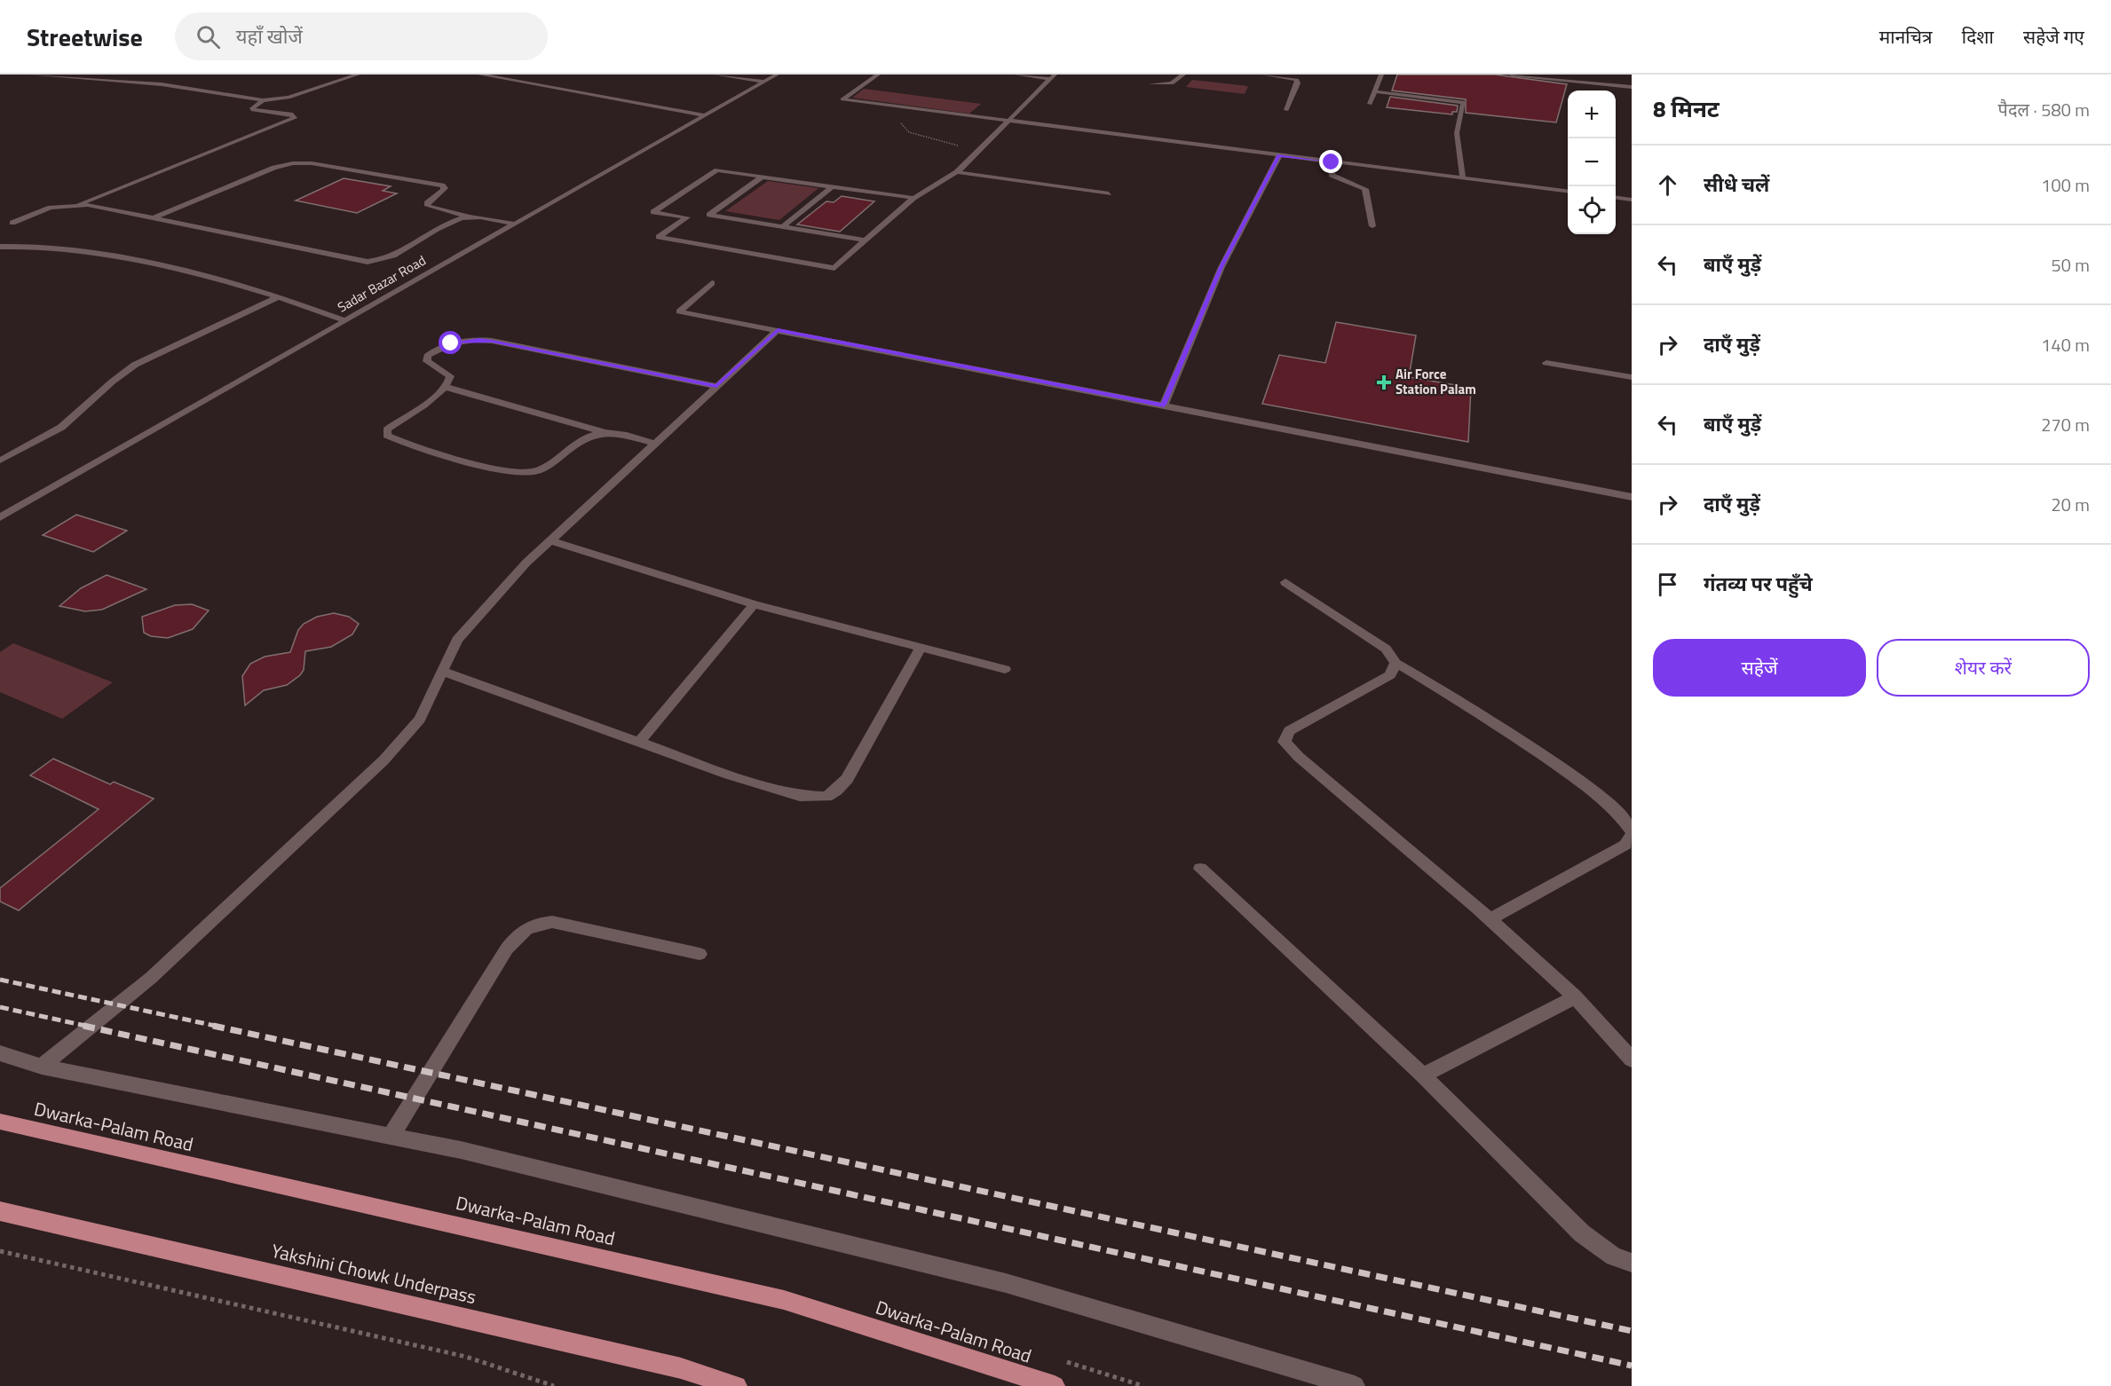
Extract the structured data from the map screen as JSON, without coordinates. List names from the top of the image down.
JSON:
{
  "streets": {
    "main road": ["Dwarka-Palam Road", "Yakshini Chowk Underpass"],
    "street": ["Sadar Bazar Road"]
  },
  "places": {
    "health": ["Air Force Station Palam"]
  },
  "page": {
    "header": "Streetwise",
    "search": "यहाँ खोजें",
    "nav": ["मानचित्र", "दिशा", "सहेजे गए"],
    "heading": ["8 मिनट", "पैदल · 580 m"],
    "map_buttons": ["+", "−"],
    "list": [
      ["सीधे चलें", "100 m"],
      ["बाएँ मुड़ें", "50 m"],
      ["दाएँ मुड़ें", "140 m"],
      ["बाएँ मुड़ें", "270 m"],
      ["दाएँ मुड़ें", "20 m"],
      "गंतव्य पर पहुँचे"
    ],
    "buttons": ["सहेजें", "शेयर करें"]
  }
}
